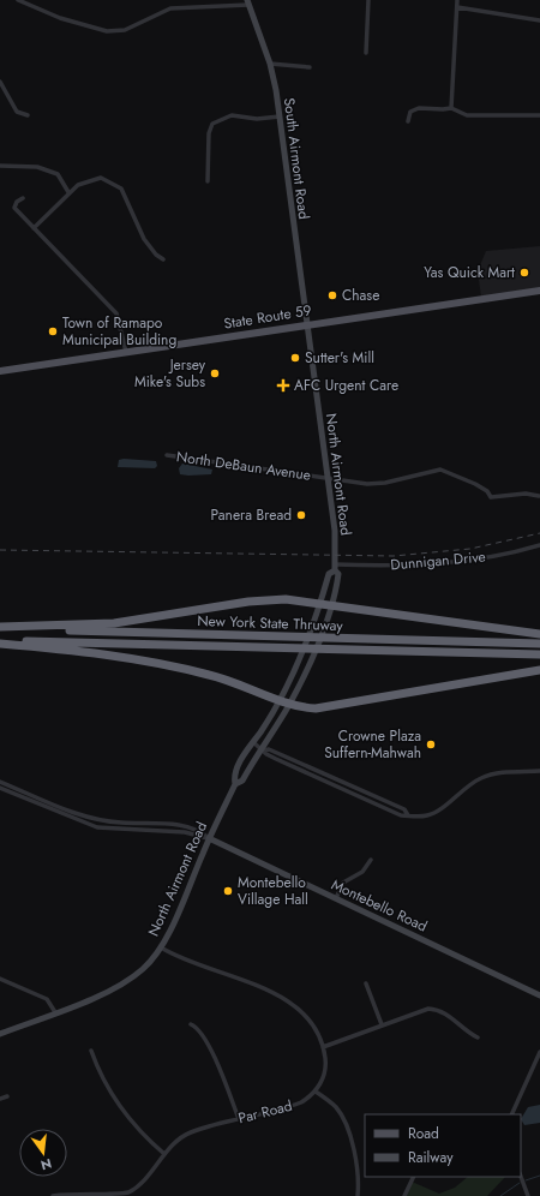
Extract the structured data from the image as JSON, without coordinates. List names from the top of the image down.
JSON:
{
  "streets": {
    "highway": ["New York State Thruway"],
    "main road": ["State Route 59"],
    "street": [
      "South Airmont Road",
      "North DeBaun Avenue",
      "North Airmont Road",
      "Dunnigan Drive",
      "Montebello Road",
      "Par Road"
    ]
  },
  "crossings": [
    ["South Airmont Road", "State Route 59"],
    ["South Airmont Road", "North Airmont Road"],
    ["State Route 59", "North Airmont Road"],
    ["North DeBaun Avenue", "North Airmont Road"],
    ["North Airmont Road", "Dunnigan Drive"],
    ["North Airmont Road", "Montebello Road"]
  ],
  "places": {
    "other": [
      "Yas Quick Mart",
      "Chase",
      "Town of Ramapo Municipal Building",
      "Sutter's Mill",
      "Jersey Mike's Subs",
      "Panera Bread",
      "Crowne Plaza Suffern-Mahwah",
      "Montebello Village Hall"
    ],
    "health": ["AFC Urgent Care"]
  },
  "legend": ["Road", "Railway"],
  "north": "bottom"
}
